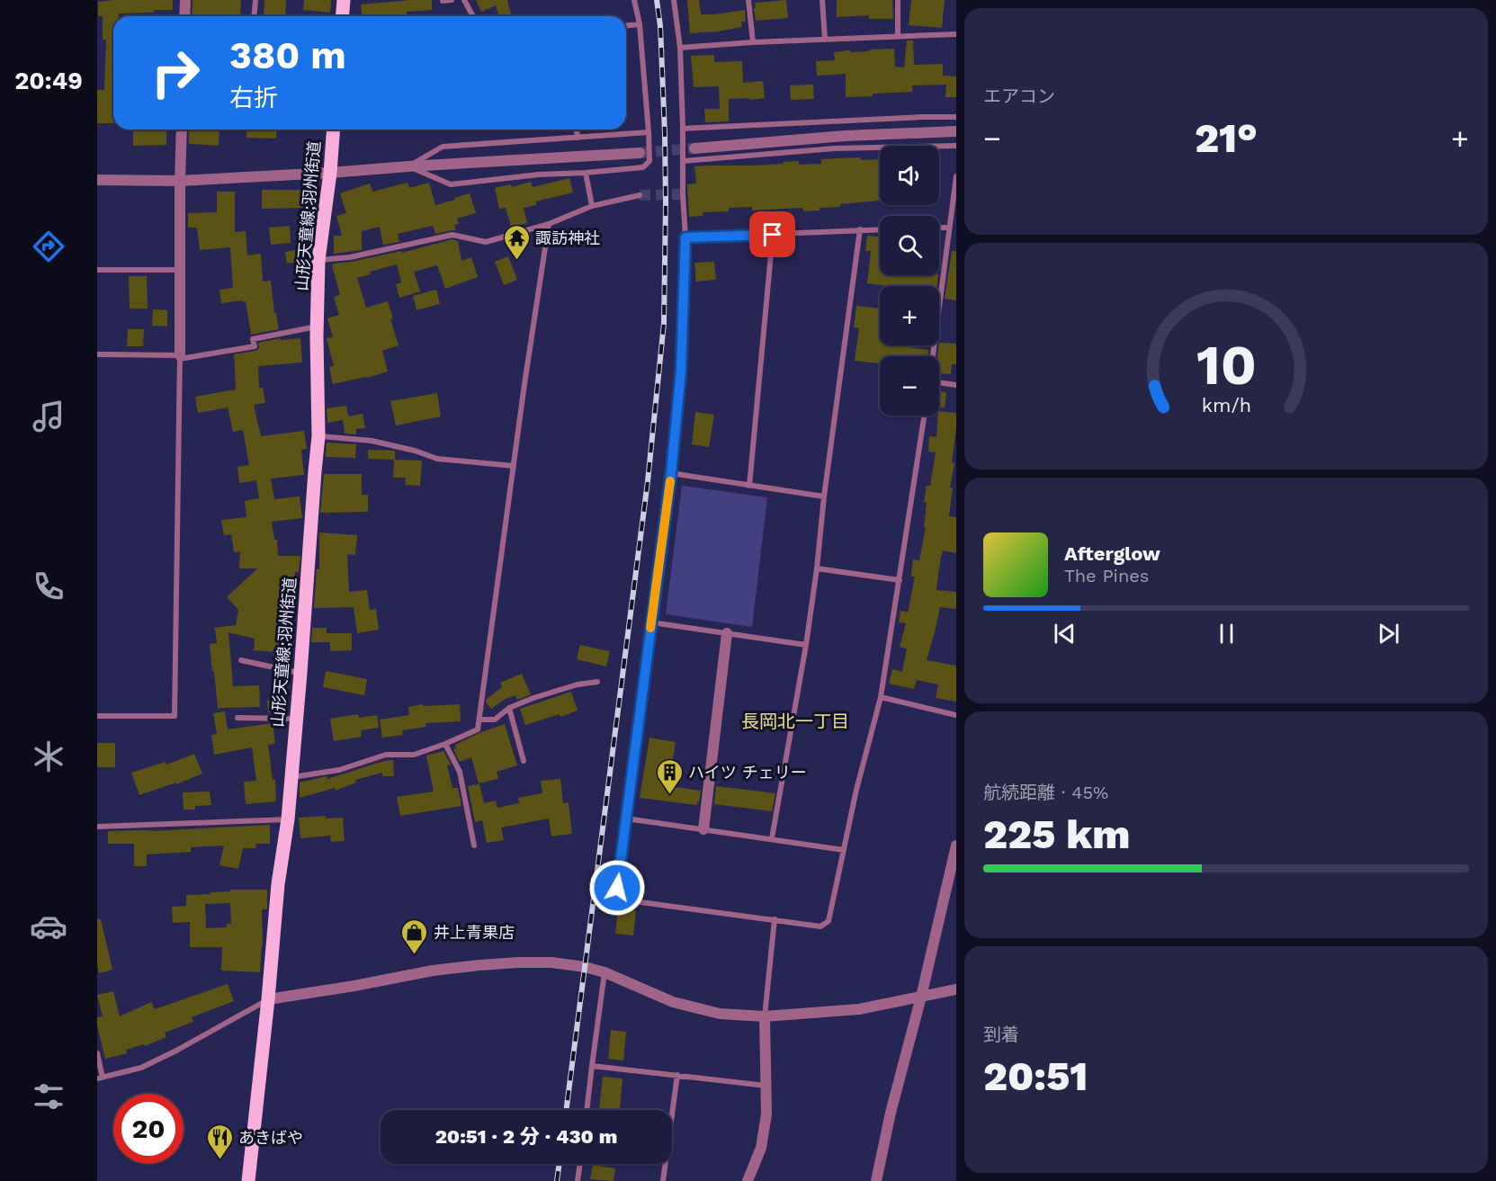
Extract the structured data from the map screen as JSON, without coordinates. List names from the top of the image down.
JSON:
{
  "streets": {
    "main road": ["山形天童線;羽州街道"]
  },
  "districts": ["長岡北一丁目"],
  "places": {
    "temple": ["諏訪神社"],
    "building": ["ハイツ チェリー"],
    "shop": ["井上青果店"],
    "restaurant": ["あきばや"]
  },
  "page": {
    "tabs": "20:49",
    "tile": [
      "エアコン",
      ["航続距離 · 45%", "225 km"],
      ["到着", "20:51"]
    ],
    "turn": ["380 m", "右折"],
    "heat": ["−", "21°", "+"],
    "map_buttons": ["+", "−"],
    "song": ["Afterglow", "The Pines"],
    "limit": "20",
    "trip": "20:51 · 2 分 · 430 m",
    "gauge": ["10", "km/h"]
  }
}
